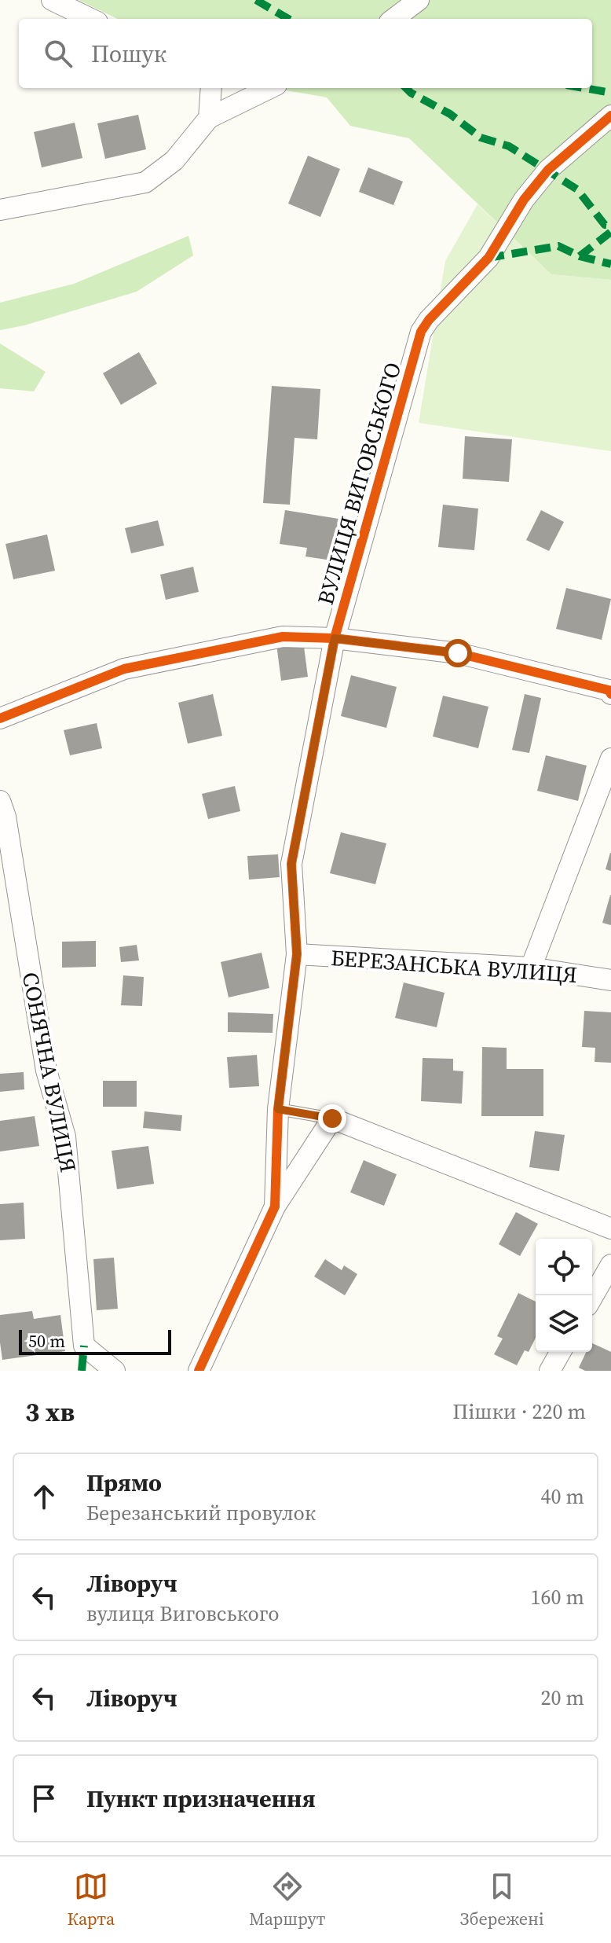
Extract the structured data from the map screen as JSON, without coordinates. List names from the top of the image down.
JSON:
{
  "streets": {
    "street": ["ВУЛИЦЯ ВИГОВСЬКОГО", "БЕРЕЗАНСЬКА ВУЛИЦЯ", "СОНЯЧНА ВУЛИЦЯ"]
  },
  "crossings": [
    ["ВУЛИЦЯ ВИГОВСЬКОГО", "БЕРЕЗАНСЬКА ВУЛИЦЯ"]
  ],
  "scale_bar": "50 m",
  "page": {
    "search": "Пошук",
    "scale": "50 m",
    "heading": ["3 хв", "Пішки · 220 m"],
    "list": [
      ["Прямо", "Березанський провулок", "40 m"],
      ["Ліворуч", "вулиця Виговського", "160 m"],
      ["Ліворуч", "20 m"],
      "Пункт призначення"
    ],
    "nav": ["Карта", "Маршрут", "Збережені"]
  }
}
